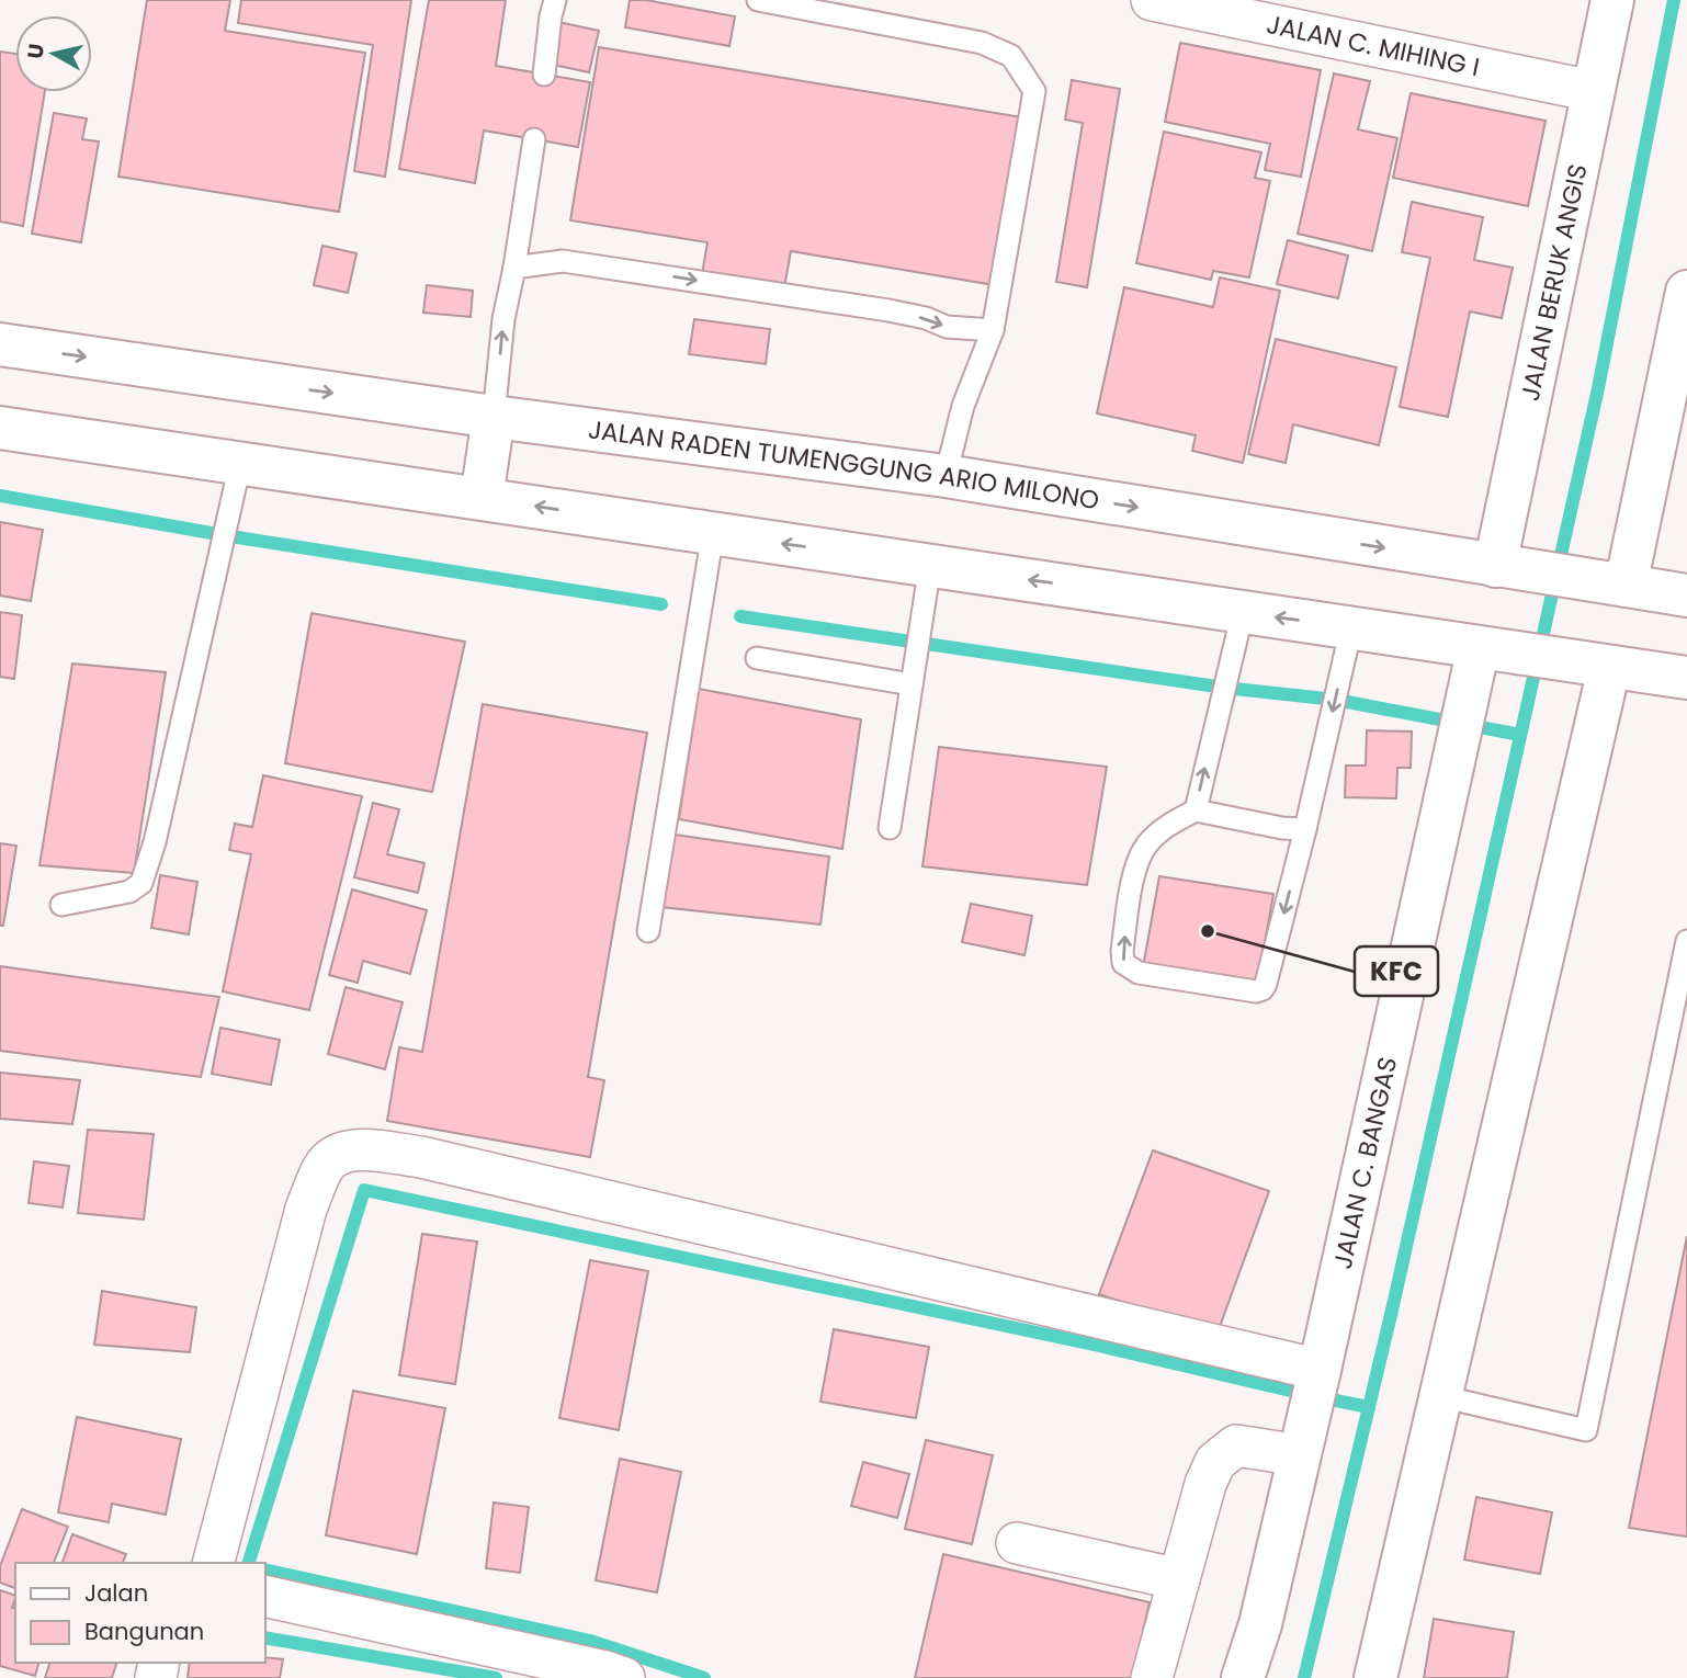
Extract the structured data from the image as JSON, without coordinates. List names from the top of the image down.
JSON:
{
  "streets": {
    "main road": ["JALAN BERUK ANGIS", "JALAN RADEN TUMENGGUNG ARIO MILONO", "JALAN C. BANGAS"],
    "street": ["JALAN C. MIHING I"]
  },
  "crossings": [
    ["JALAN C. MIHING I", "JALAN BERUK ANGIS"],
    ["JALAN BERUK ANGIS", "JALAN RADEN TUMENGGUNG ARIO MILONO"]
  ],
  "places": ["KFC"],
  "legend": ["Jalan", "Bangunan"],
  "north": "left"
}
